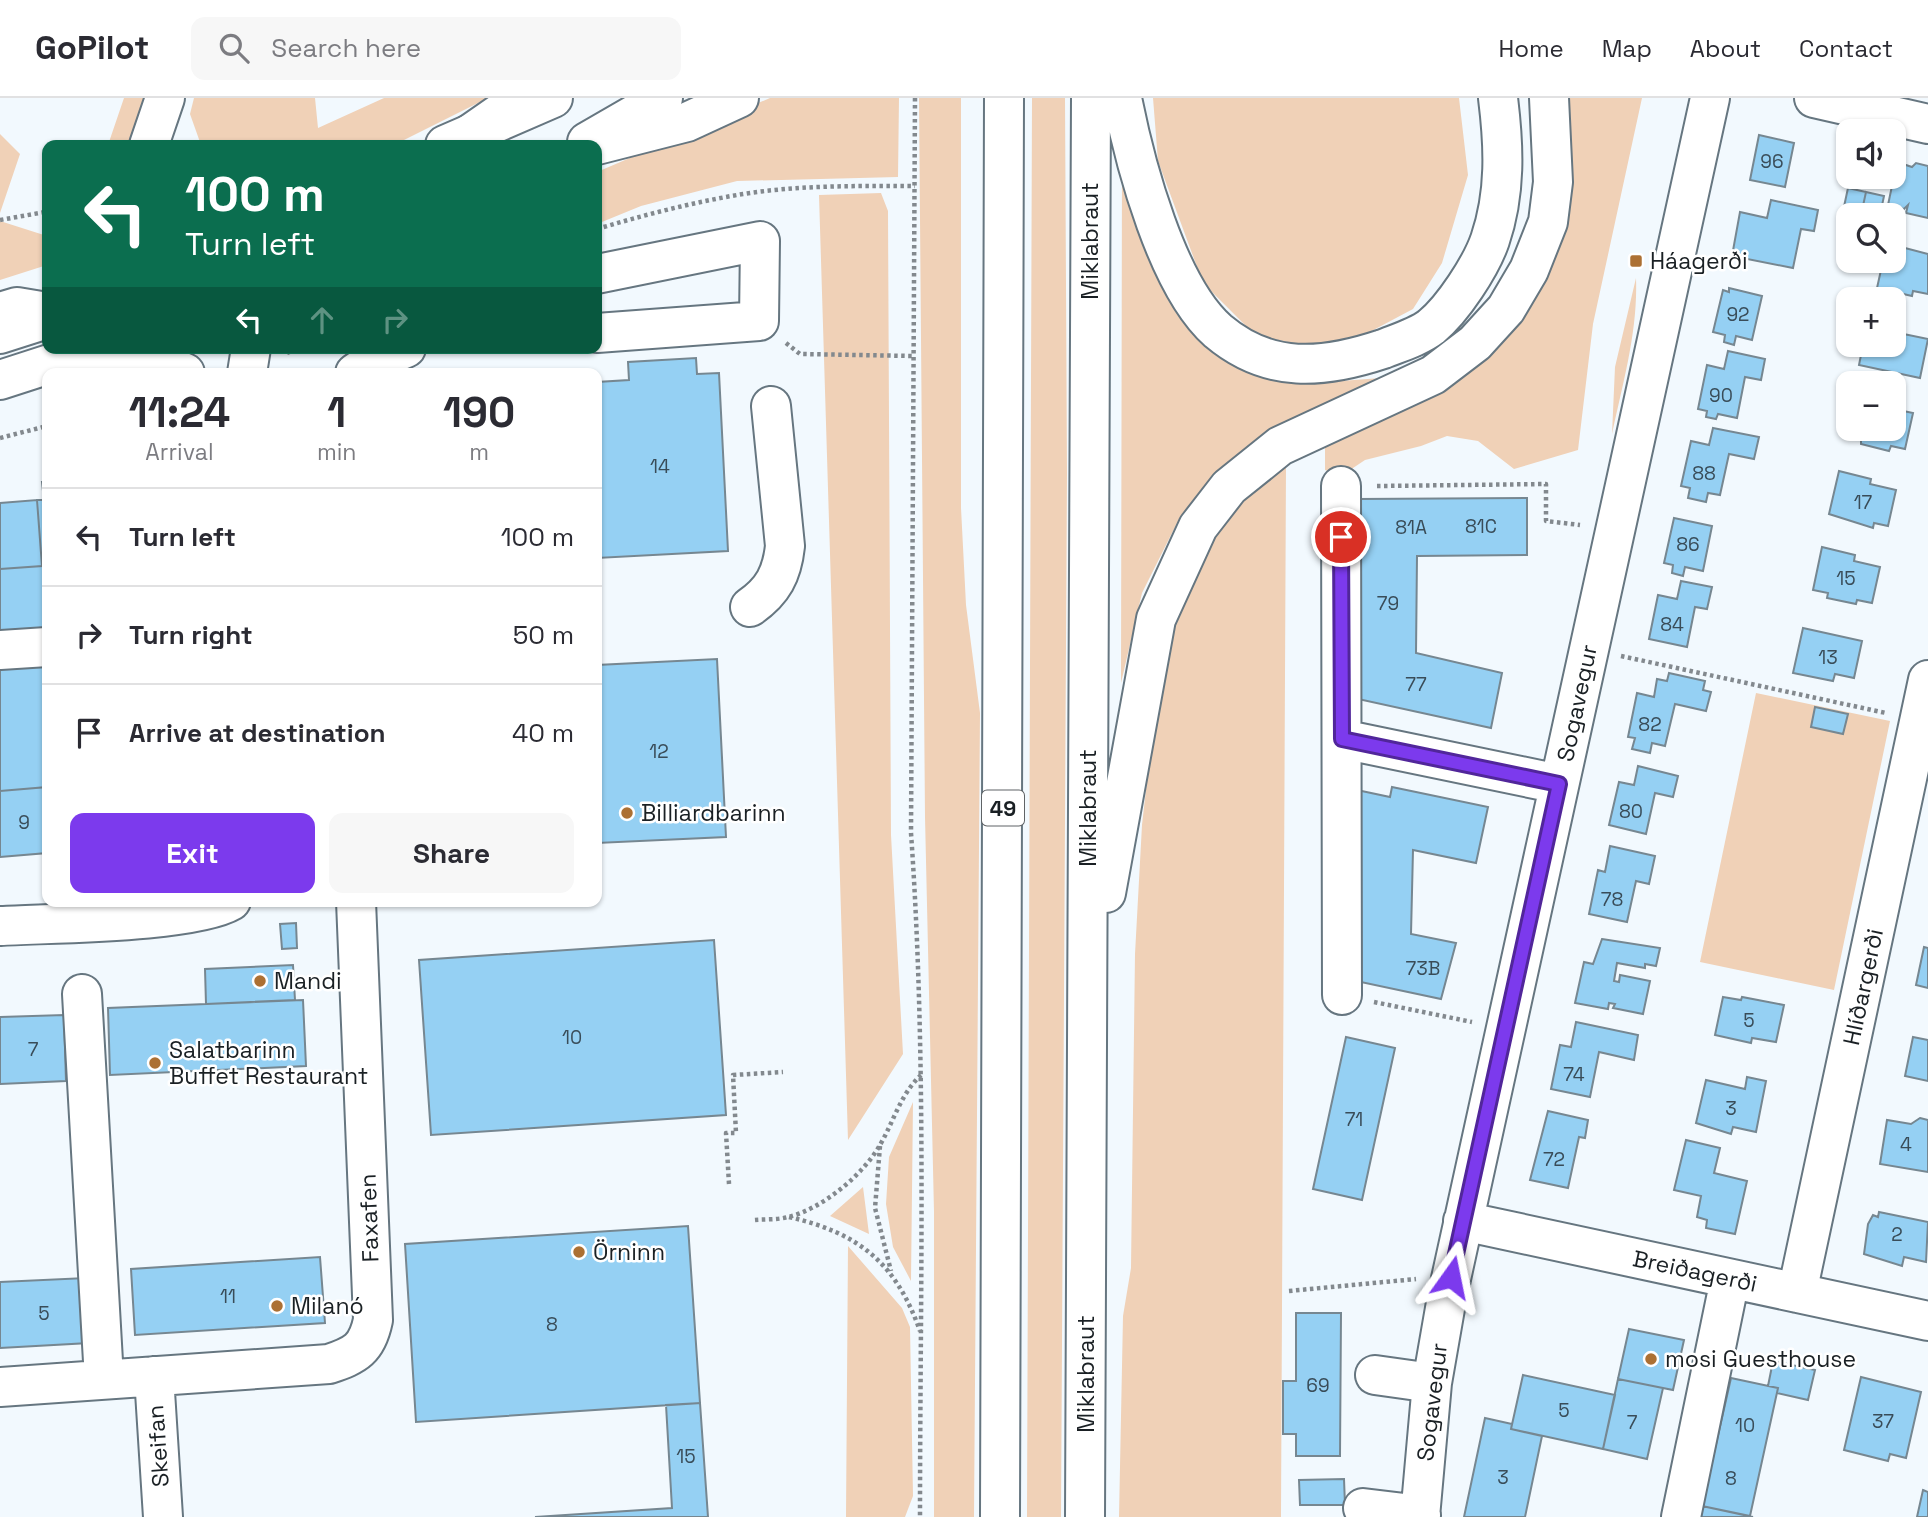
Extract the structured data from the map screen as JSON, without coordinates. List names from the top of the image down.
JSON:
{
  "streets": {
    "main road": [
      "Miklabraut",
      "Sogavegur",
      "49",
      "Hlíðargerði",
      "Faxafen",
      "Breiðagerði",
      "Skeifan"
    ]
  },
  "crossings": [
    ["Sogavegur", "Breiðagerði"],
    ["Hlíðargerði", "Breiðagerði"],
    ["Faxafen", "Skeifan"]
  ],
  "places": {
    "transit": ["Háagerði"],
    "other": [
      "Billiardbarinn",
      "Mandi",
      "Salatbarinn Buffet Restaurant",
      "Örninn",
      "Milanó",
      "mosi Guesthouse"
    ]
  },
  "house_numbers": [
    "96",
    "92",
    "90",
    "14",
    "88",
    "17",
    "81C",
    "81A",
    "86",
    "15",
    "79",
    "84",
    "13",
    "77",
    "82",
    "12",
    "80",
    "9",
    "78",
    "73B",
    "5",
    "10",
    "7",
    "74",
    "3",
    "71",
    "4",
    "72",
    "2",
    "11",
    "5",
    "8",
    "69",
    "5",
    "37",
    "7",
    "10",
    "15",
    "3",
    "8"
  ],
  "page": {
    "header": "GoPilot",
    "search": "Search here",
    "nav": [
      "Home",
      "Map",
      "About",
      "Contact"
    ],
    "map_buttons": ["+", "−"],
    "turn": ["100 m", "Turn left"],
    "eta": [
      "11:24",
      "Arrival",
      "1",
      "min",
      "190",
      "m"
    ],
    "list": [
      {
        "name": "Turn left",
        "value": "100 m"
      },
      {
        "name": "Turn right",
        "value": "50 m"
      },
      {
        "name": "Arrive at destination",
        "value": "40 m"
      }
    ],
    "buttons": ["Exit", "Share"]
  }
}
